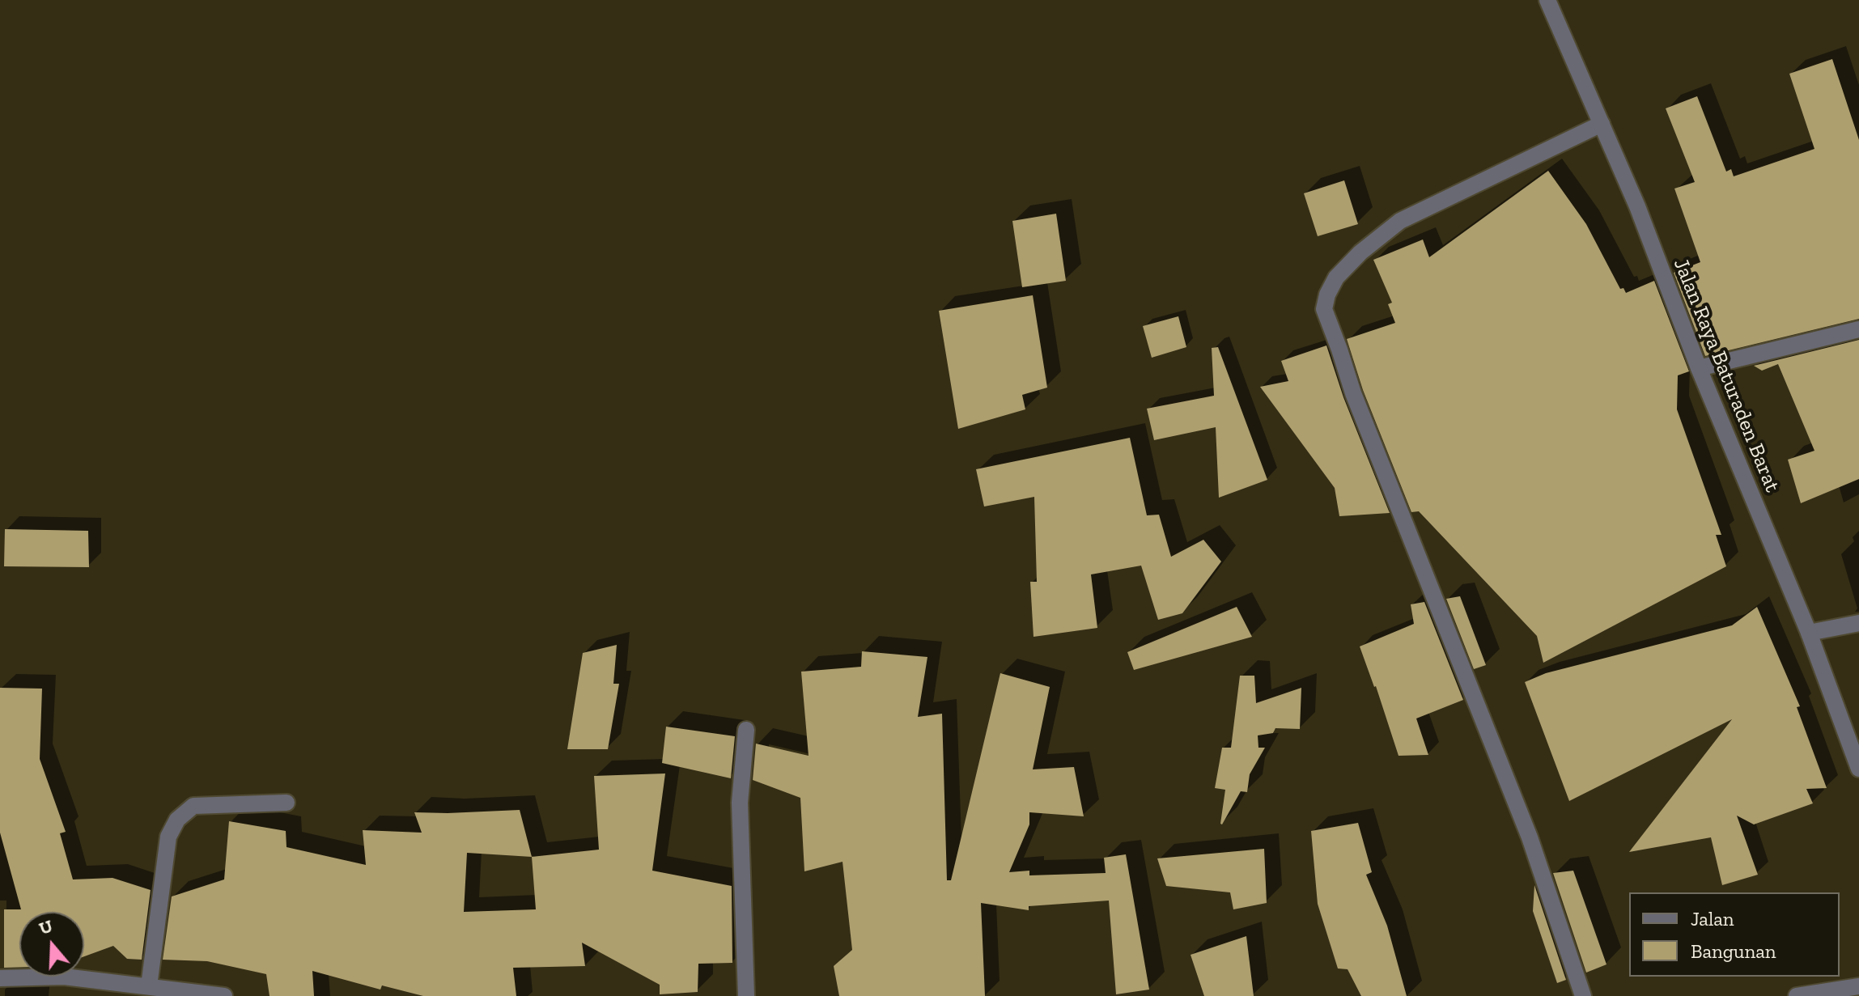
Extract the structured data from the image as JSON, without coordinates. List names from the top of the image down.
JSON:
{
  "streets": {
    "street": ["Jalan Raya Baturaden Barat"]
  },
  "legend": ["Jalan", "Bangunan"],
  "north": "top"
}
